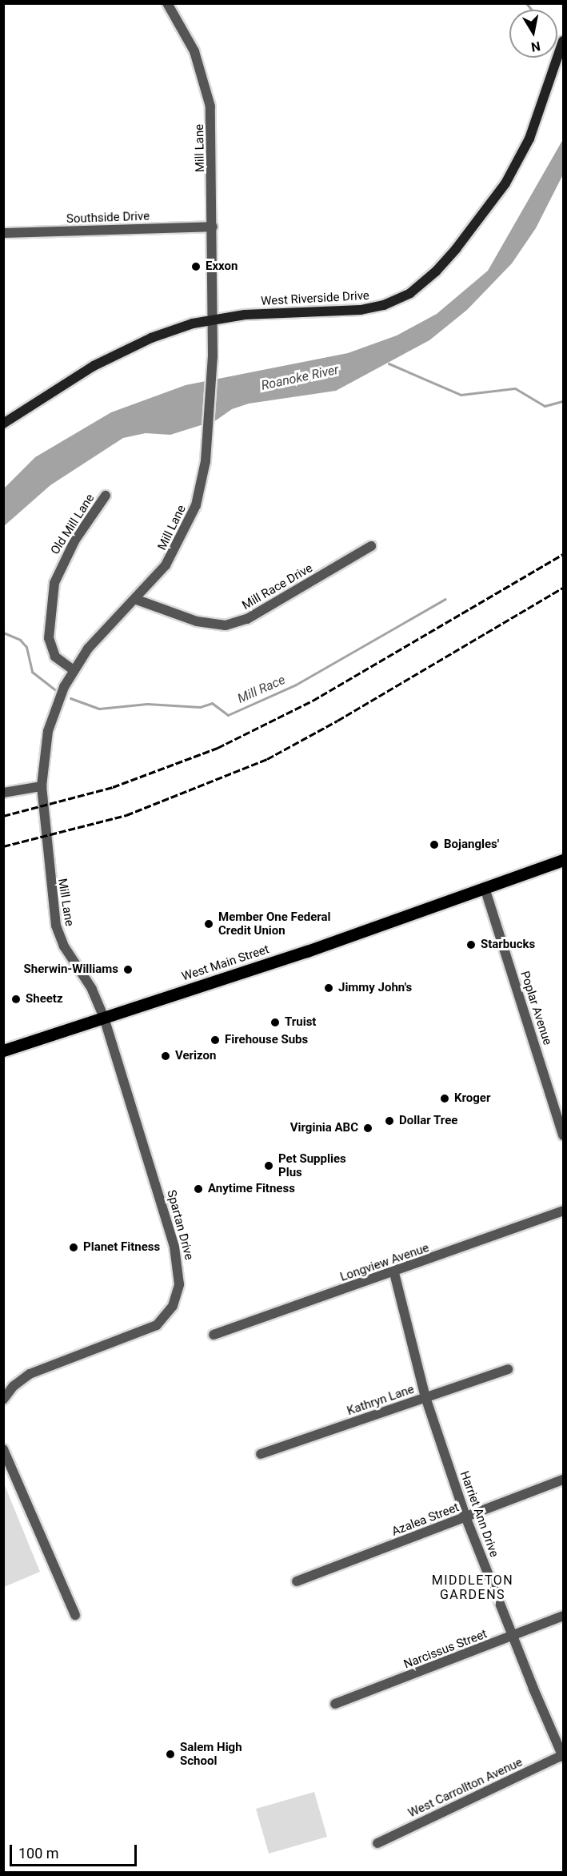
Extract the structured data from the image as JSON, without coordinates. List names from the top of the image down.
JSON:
{
  "streets": {
    "main road": ["West Main Street"],
    "street": [
      "Mill Lane",
      "Southside Drive",
      "West Riverside Drive",
      "Old Mill Lane",
      "Mill Race Drive",
      "Poplar Avenue",
      "Spartan Drive",
      "Longview Avenue",
      "Kathryn Lane",
      "Harriet Ann Drive",
      "Azalea Street",
      "Narcissus Street",
      "West Carrollton Avenue"
    ]
  },
  "crossings": [
    ["Mill Lane", "Southside Drive"],
    ["Mill Lane", "West Riverside Drive"],
    ["Mill Lane", "Old Mill Lane"],
    ["Mill Lane", "Mill Race Drive"],
    ["Mill Lane", "West Main Street"],
    ["Mill Lane", "Spartan Drive"],
    ["West Main Street", "Poplar Avenue"],
    ["West Main Street", "Spartan Drive"],
    ["Longview Avenue", "Harriet Ann Drive"],
    ["Kathryn Lane", "Harriet Ann Drive"],
    ["Harriet Ann Drive", "Azalea Street"],
    ["Harriet Ann Drive", "Narcissus Street"],
    ["Harriet Ann Drive", "West Carrollton Avenue"]
  ],
  "districts": ["MIDDLETON GARDENS"],
  "water": ["Roanoke River", "Mill Race"],
  "places": [
    "Exxon",
    "Bojangles'",
    "Member One Federal Credit Union",
    "Starbucks",
    "Sherwin-Williams",
    "Jimmy John's",
    "Sheetz",
    "Truist",
    "Firehouse Subs",
    "Verizon",
    "Kroger",
    "Dollar Tree",
    "Virginia ABC",
    "Pet Supplies Plus",
    "Anytime Fitness",
    "Planet Fitness",
    "Salem High School"
  ],
  "scale_bar": "100 m",
  "north": "bottom"
}
